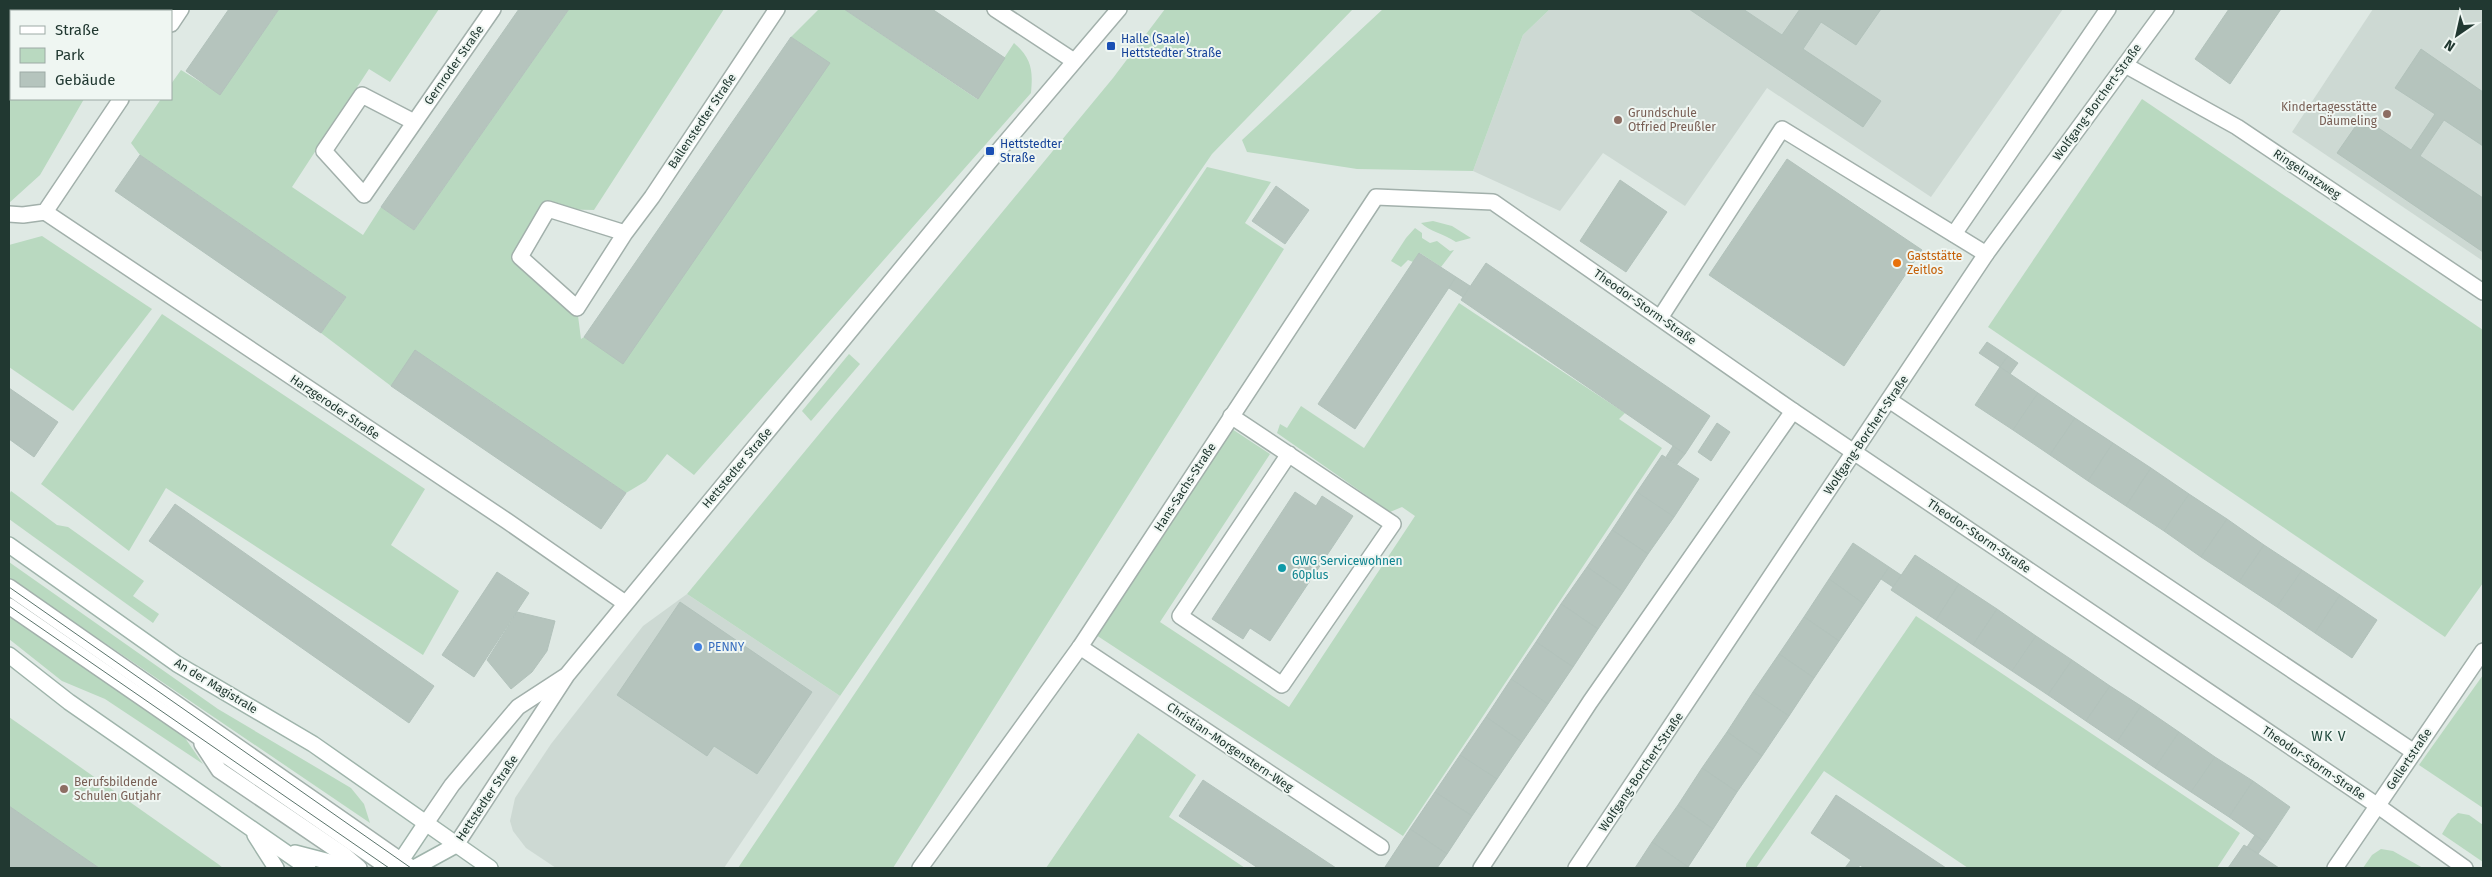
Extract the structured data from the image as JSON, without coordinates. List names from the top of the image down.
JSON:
{
  "streets": {
    "street": [
      "Gernroder Straße",
      "Wolfgang-Borchert-Straße",
      "Ballenstedter Straße",
      "Ringelnatzweg",
      "Theodor-Storm-Straße",
      "Harzgeroder Straße",
      "Hettstedter Straße",
      "Hans-Sachs-Straße",
      "An der Magistrale",
      "Christian-Morgenstern-Weg",
      "Gellertstraße"
    ]
  },
  "crossings": [
    ["Wolfgang-Borchert-Straße", "Ringelnatzweg"],
    ["Wolfgang-Borchert-Straße", "Theodor-Storm-Straße"],
    ["Theodor-Storm-Straße", "Hans-Sachs-Straße"],
    ["Theodor-Storm-Straße", "Gellertstraße"],
    ["Harzgeroder Straße", "Hettstedter Straße"],
    ["Hettstedter Straße", "An der Magistrale"],
    ["Hans-Sachs-Straße", "Christian-Morgenstern-Weg"]
  ],
  "districts": ["WK V"],
  "places": {
    "transit": ["Halle (Saale) Hettstedter Straße", "Hettstedter Straße"],
    "other": [
      "Kindertagesstätte Däumeling",
      "Grundschule Otfried Preußler",
      "Gaststätte Zeitlos",
      "GWG Servicewohnen 60plus",
      "PENNY",
      "Berufsbildende Schulen Gutjahr"
    ]
  },
  "legend": ["Straße", "Park", "Gebäude"],
  "north": "bottom left"
}
